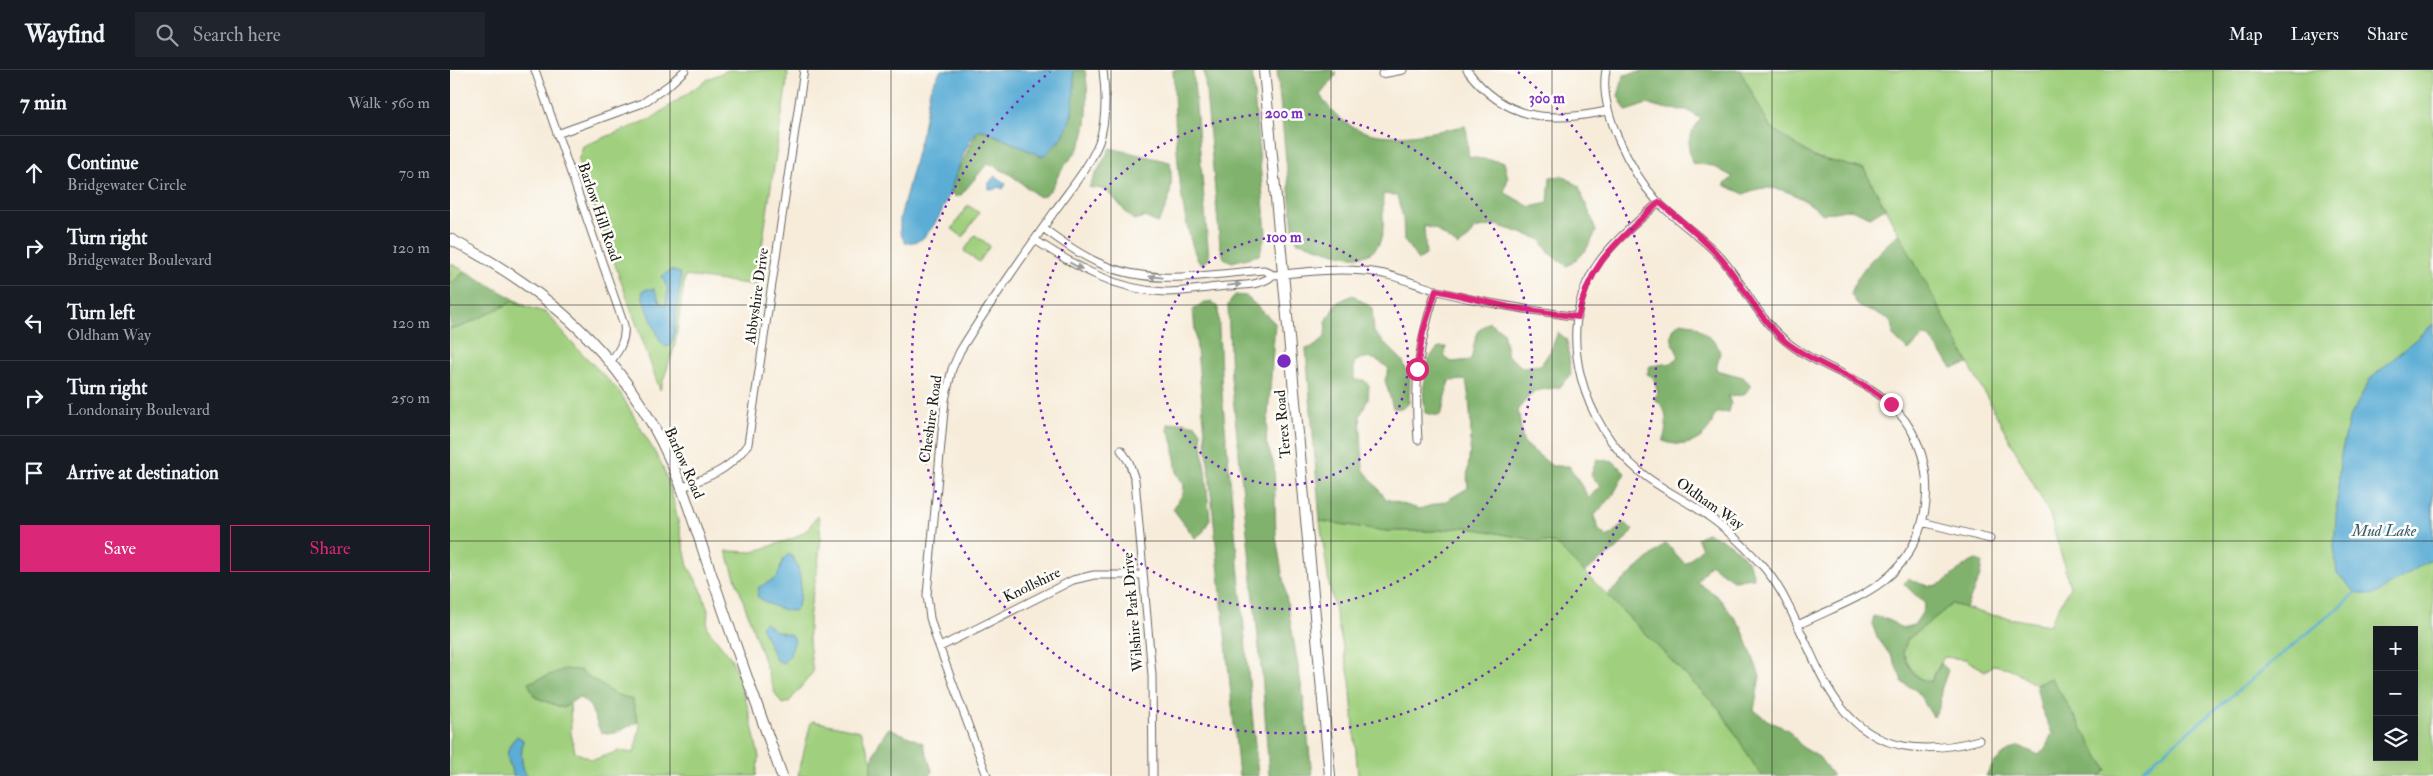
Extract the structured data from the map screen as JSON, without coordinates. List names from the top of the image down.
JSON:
{
  "streets": {
    "main road": ["Terex Road", "Barlow Road"],
    "street": [
      "Barlow Hill Road",
      "Abbyshire Drive",
      "Cheshire Road",
      "Oldham Way",
      "Knollshire",
      "Wilshire Park Drive"
    ]
  },
  "crossings": [
    ["Barlow Hill Road", "Barlow Road"],
    ["Abbyshire Drive", "Barlow Road"],
    ["Cheshire Road", "Knollshire"],
    ["Knollshire", "Wilshire Park Drive"]
  ],
  "water": ["Mud Lake"],
  "page": {
    "header": "Wayfind",
    "search": "Search here",
    "nav": ["Map", "Layers", "Share"],
    "heading": ["7 min", "Walk · 560 m"],
    "list": [
      ["Continue", "Bridgewater Circle", "70 m"],
      ["Turn right", "Bridgewater Boulevard", "120 m"],
      ["Turn left", "Oldham Way", "120 m"],
      ["Turn right", "Londonairy Boulevard", "250 m"],
      "Arrive at destination"
    ],
    "buttons": ["Save", "Share"],
    "map_buttons": ["+", "−"]
  },
  "rings": ["300 m", "200 m", "100 m"]
}
